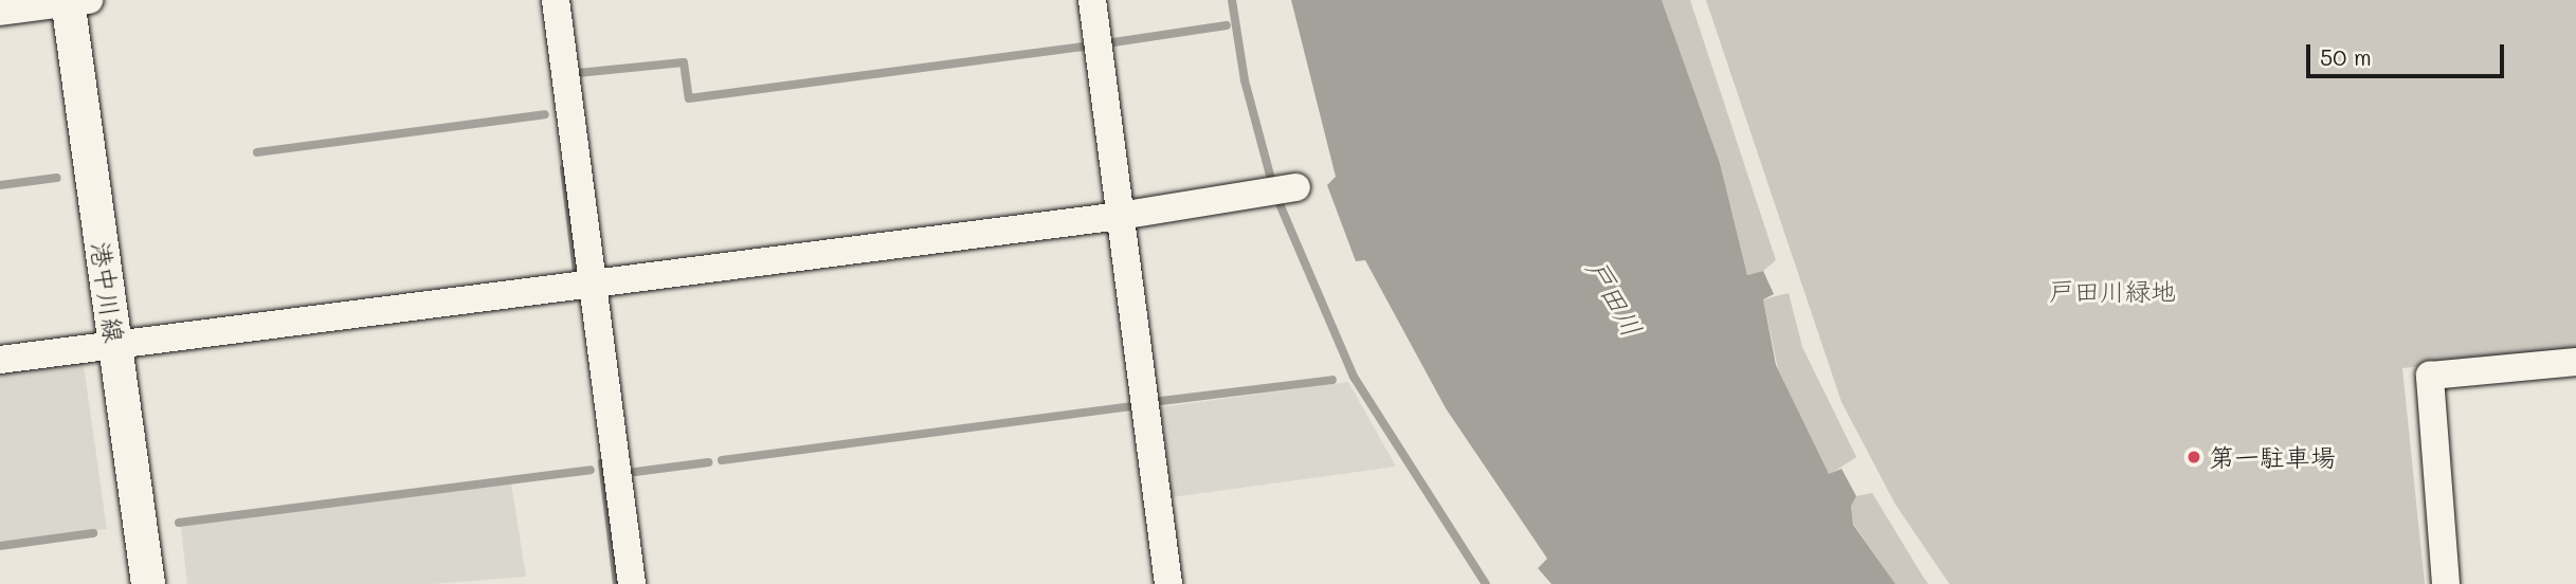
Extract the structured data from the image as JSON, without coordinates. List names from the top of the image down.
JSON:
{
  "streets": {
    "main road": ["港中川線"]
  },
  "water": ["戸田川"],
  "parks": ["戸田川緑地"],
  "places": ["第一駐車場"],
  "scale_bar": "50 m"
}
